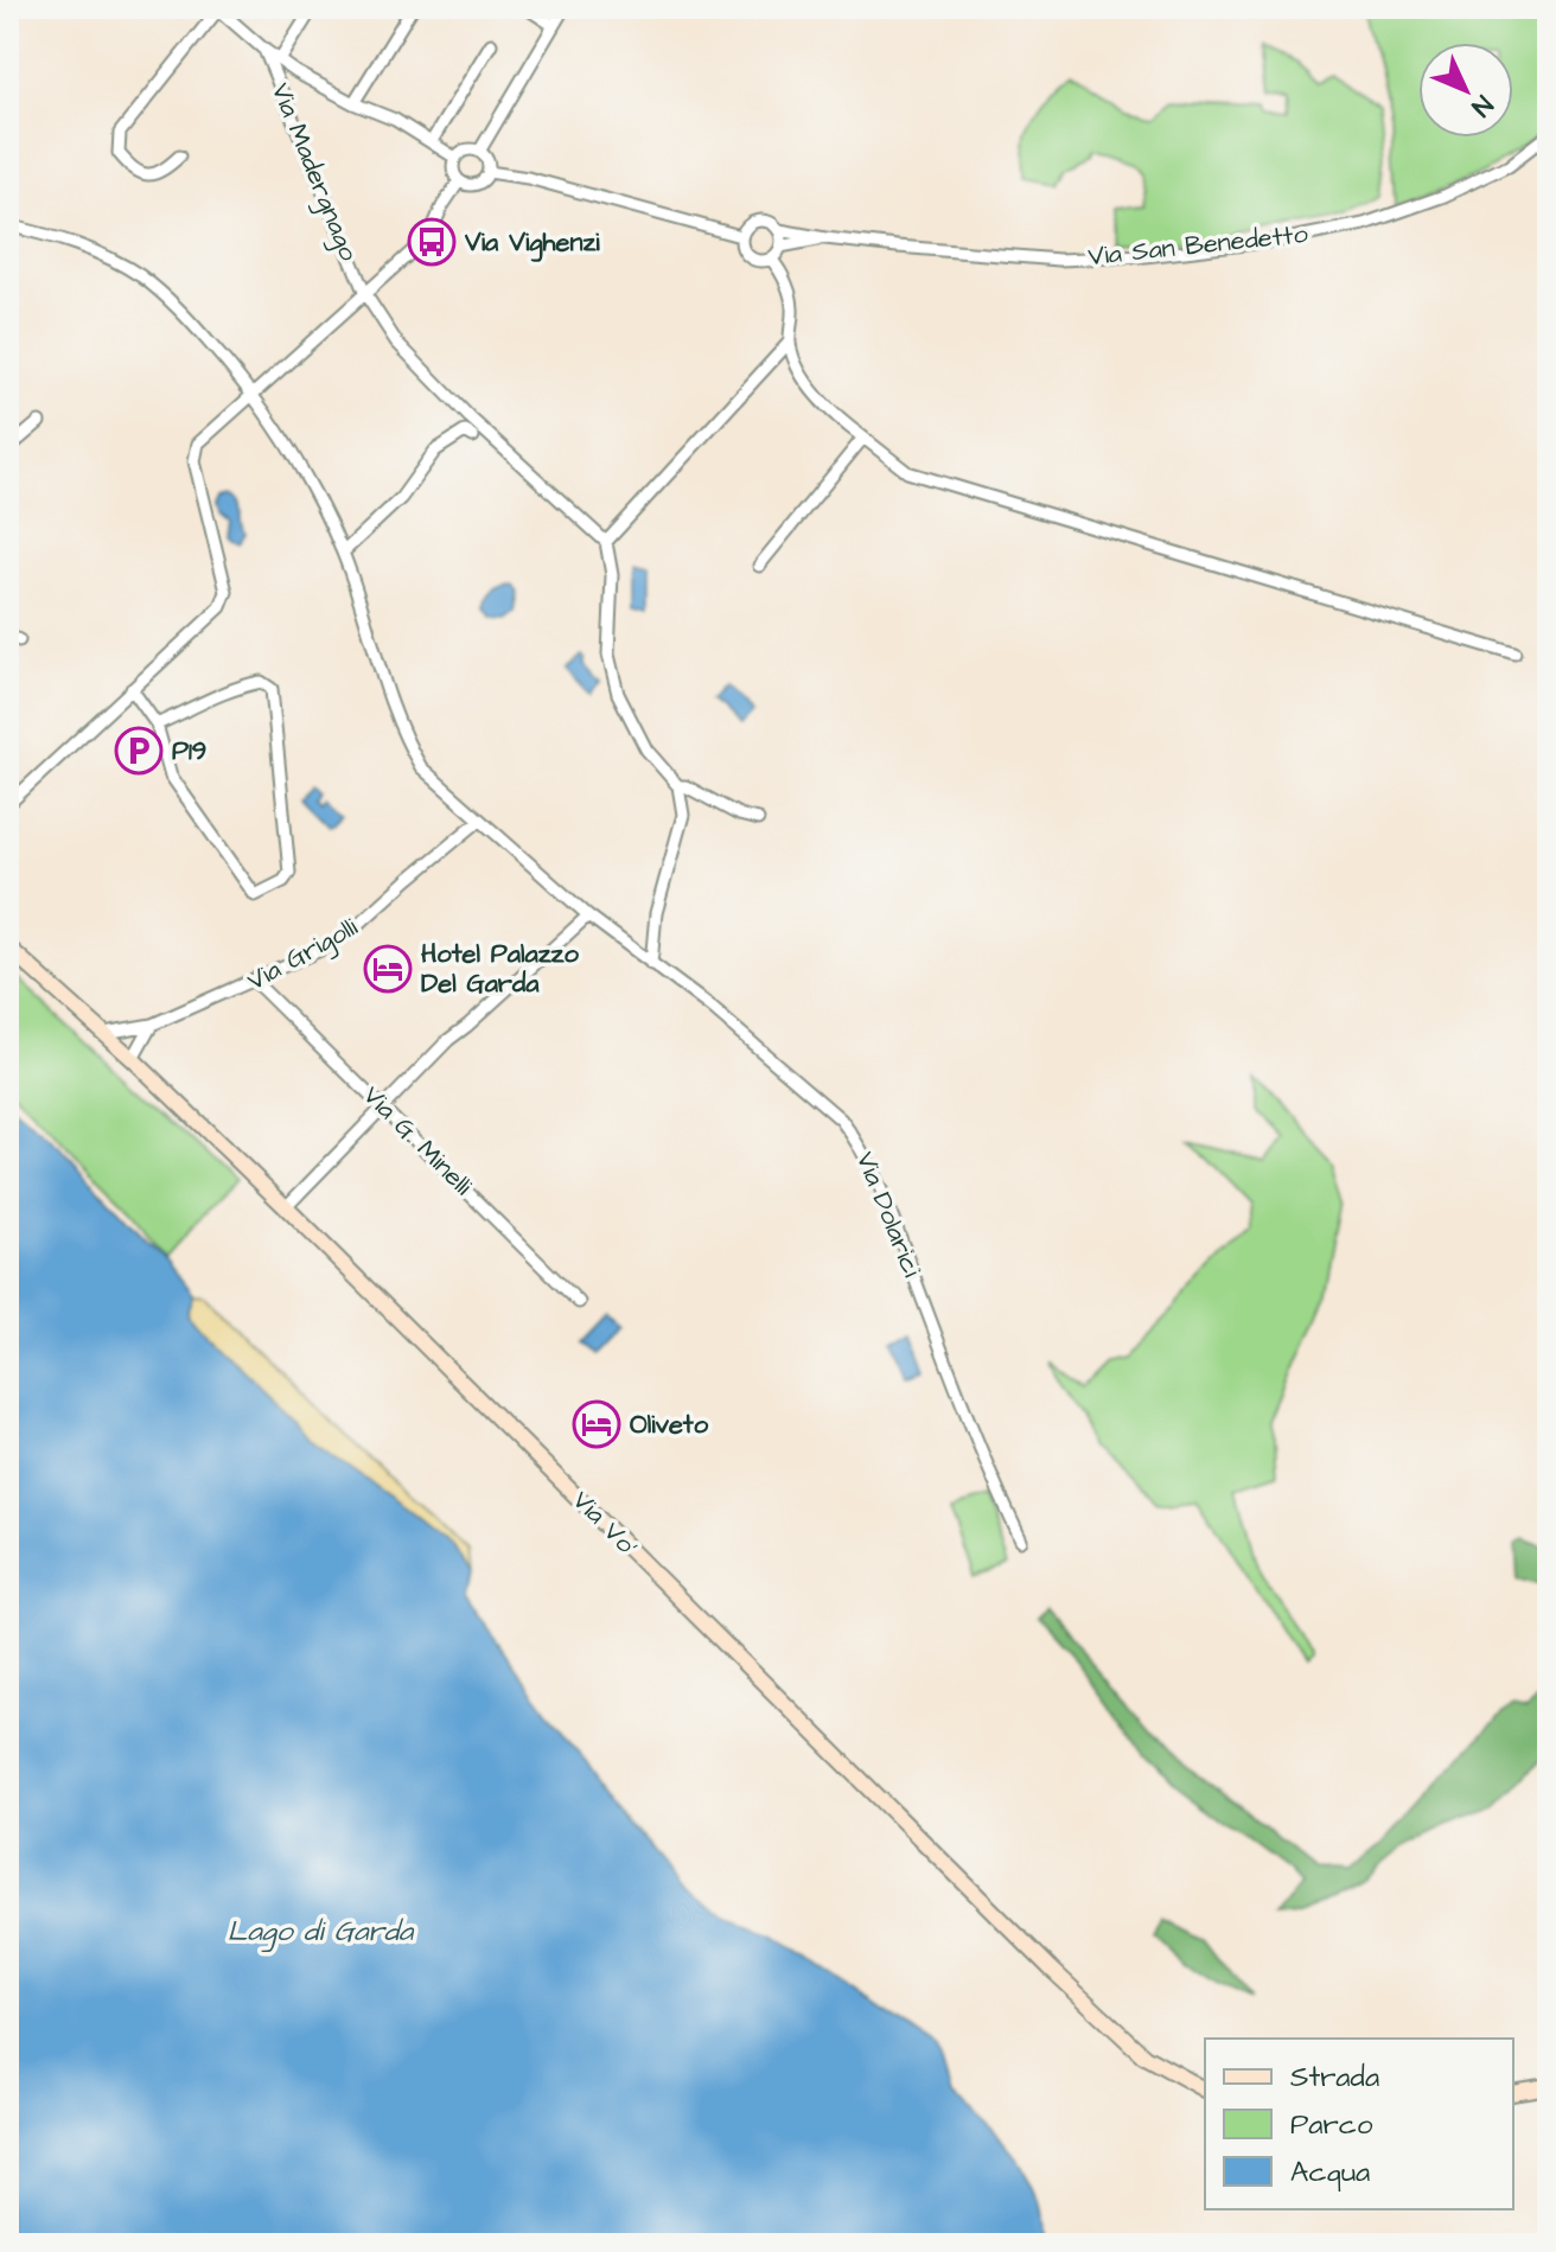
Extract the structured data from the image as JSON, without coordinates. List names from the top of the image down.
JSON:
{
  "streets": {
    "street": [
      "Via Madergnago",
      "Via San Benedetto",
      "Via Grigolli",
      "Via G. Minelli",
      "Via Dolarici",
      "Via Vo'"
    ]
  },
  "crossings": [
    ["Via Grigolli", "Via G. Minelli"],
    ["Via Grigolli", "Via Dolarici"],
    ["Via Grigolli", "Via Vo'"]
  ],
  "water": ["Lago di Garda"],
  "places": {
    "bus stop": ["Via Vighenzi"],
    "parking": ["P19"],
    "hotel": ["Hotel Palazzo Del Garda", "Oliveto"]
  },
  "legend": ["Strada", "Parco", "Acqua"],
  "north": "bottom right"
}
